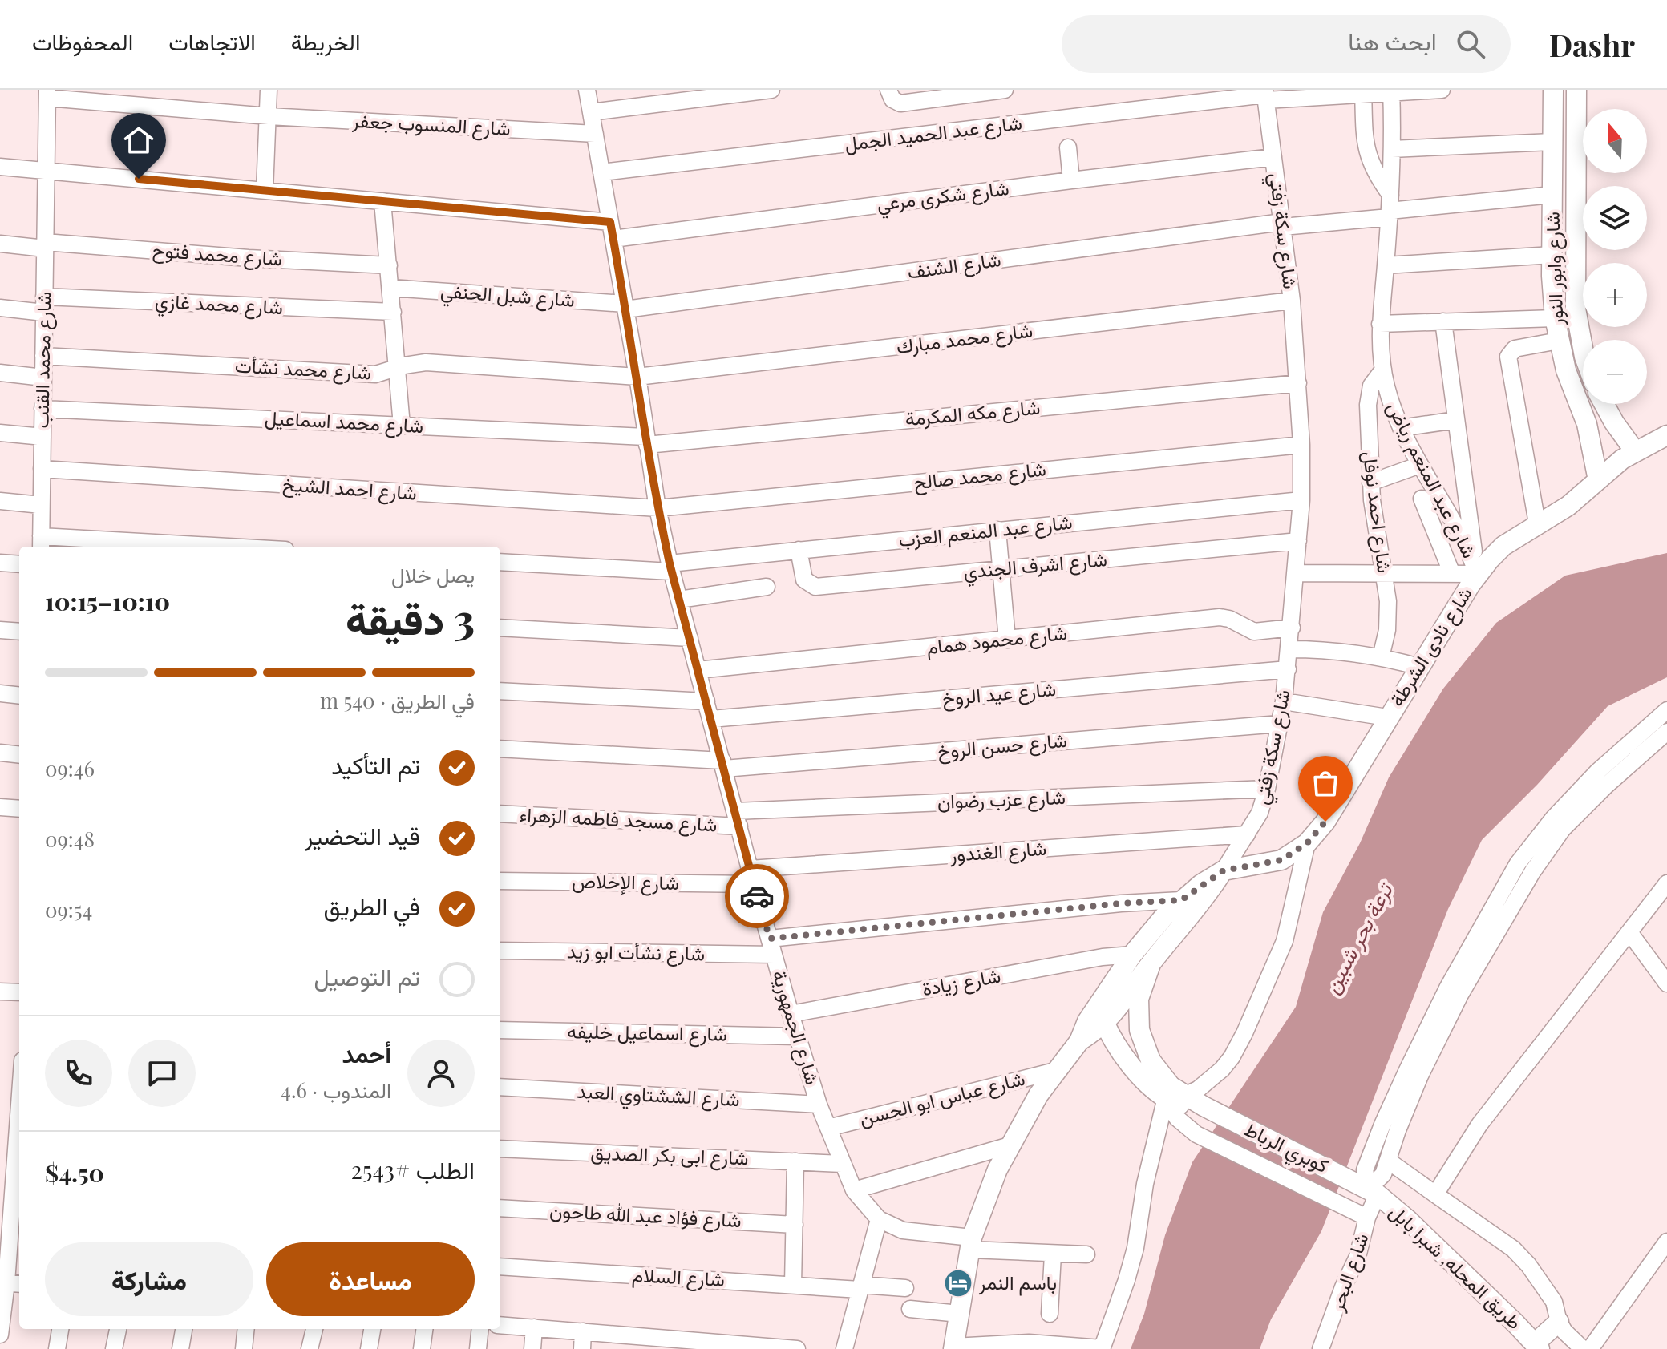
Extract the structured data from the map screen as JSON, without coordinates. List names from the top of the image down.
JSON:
{
  "streets": {
    "main road": [
      "شارع سكة زفتي",
      "شارع وابور النور",
      "شارع نادى الشرطة",
      "كوبري الرباط",
      "طريق المحله, شبرا بابل"
    ],
    "street": [
      "شارع المنسوب جعفر",
      "شارع عبد الحميد الجمل",
      "شارع شكرى مرعي",
      "شارع محمد فتوح",
      "شارع الشنف",
      "شارع شبل الحنفي",
      "شارع محمد غازي",
      "شارع محمد مبارك",
      "شارع محمد القنب",
      "شارع محمد نشأت",
      "شارع مكه المكرمة",
      "شارع محمد اسماعيل",
      "شارع محمد صالح",
      "شارع عبد المنعم رياض",
      "شارع احمد الشيخ",
      "شارع احمد نوفل",
      "شارع عبد المنعم العزب",
      "شارع اشرف الجندي",
      "شارع محمود همام",
      "شارع عيد الروخ",
      "شارع حسن الروخ",
      "شارع عزب رضوان",
      "شارع مسجد فاطمه الزهراء",
      "شارع الغندور",
      "شارع الإخلاص",
      "شارع نشأت ابو زيد",
      "شارع زيادة",
      "شارع الجمهورية",
      "شارع اسماعيل خليفه",
      "شارع الششتاوي العبد",
      "شارع عباس ابو الحسن",
      "شارع ابى بكر الصديق",
      "شارع فؤاد عبد الله طاحون",
      "شارع البحر",
      "شارع السلام"
    ]
  },
  "crossings": [
    ["شارع المنسوب جعفر", "شارع محمد القنب"],
    ["شارع المنسوب جعفر", "شارع الجمهورية"],
    ["شارع عبد الحميد الجمل", "شارع سكة زفتي"],
    ["شارع عبد الحميد الجمل", "شارع عبد المنعم رياض"],
    ["شارع عبد الحميد الجمل", "شارع الجمهورية"],
    ["شارع شكرى مرعي", "شارع سكة زفتي"],
    ["شارع شكرى مرعي", "شارع الجمهورية"],
    ["شارع سكة زفتي", "شارع الشنف"],
    ["شارع سكة زفتي", "شارع محمد مبارك"],
    ["شارع سكة زفتي", "شارع مكه المكرمة"],
    ["شارع سكة زفتي", "شارع محمد صالح"],
    ["شارع سكة زفتي", "شارع عبد المنعم العزب"],
    ["شارع سكة زفتي", "شارع اشرف الجندي"],
    ["شارع سكة زفتي", "شارع محمود همام"],
    ["شارع سكة زفتي", "شارع نادى الشرطة"],
    ["شارع سكة زفتي", "شارع عيد الروخ"],
    ["شارع سكة زفتي", "شارع حسن الروخ"],
    ["شارع سكة زفتي", "شارع عزب رضوان"],
    ["شارع سكة زفتي", "شارع الغندور"],
    ["شارع سكة زفتي", "شارع نشأت ابو زيد"],
    ["شارع سكة زفتي", "شارع زيادة"],
    ["شارع سكة زفتي", "شارع الجمهورية"],
    ["شارع سكة زفتي", "شارع عباس ابو الحسن"],
    ["شارع محمد فتوح", "شارع محمد القنب"],
    ["شارع الشنف", "شارع وابور النور"],
    ["شارع الشنف", "شارع شبل الحنفي"],
    ["شارع الشنف", "شارع عبد المنعم رياض"],
    ["شارع الشنف", "شارع الجمهورية"],
    ["شارع وابور النور", "شارع نادى الشرطة"],
    ["شارع شبل الحنفي", "شارع الجمهورية"],
    ["شارع محمد غازي", "شارع محمد القنب"],
    ["شارع محمد مبارك", "شارع محمد نشأت"],
    ["شارع محمد مبارك", "شارع الجمهورية"],
    ["شارع محمد القنب", "شارع محمد نشأت"],
    ["شارع محمد القنب", "شارع محمد اسماعيل"],
    ["شارع محمد القنب", "شارع احمد الشيخ"],
    ["شارع محمد نشأت", "شارع الجمهورية"],
    ["شارع مكه المكرمة", "شارع محمد اسماعيل"],
    ["شارع مكه المكرمة", "شارع الجمهورية"],
    ["شارع محمد اسماعيل", "شارع الجمهورية"],
    ["شارع محمد صالح", "شارع احمد الشيخ"],
    ["شارع محمد صالح", "شارع الجمهورية"],
    ["شارع عبد المنعم رياض", "شارع احمد نوفل"],
    ["شارع عبد المنعم رياض", "شارع نادى الشرطة"],
    ["شارع احمد الشيخ", "شارع الجمهورية"],
    ["شارع عبد المنعم العزب", "شارع اشرف الجندي"],
    ["شارع عبد المنعم العزب", "شارع الجمهورية"],
    ["شارع محمود همام", "شارع الجمهورية"],
    ["شارع عيد الروخ", "شارع الجمهورية"],
    ["شارع حسن الروخ", "شارع الجمهورية"],
    ["شارع عزب رضوان", "شارع مسجد فاطمه الزهراء"],
    ["شارع عزب رضوان", "شارع الجمهورية"],
    ["شارع مسجد فاطمه الزهراء", "شارع الجمهورية"],
    ["شارع الغندور", "شارع الإخلاص"],
    ["شارع الغندور", "شارع الجمهورية"],
    ["شارع الإخلاص", "شارع الجمهورية"],
    ["شارع نشأت ابو زيد", "شارع الجمهورية"],
    ["شارع زيادة", "شارع الجمهورية"],
    ["شارع الجمهورية", "شارع اسماعيل خليفه"],
    ["شارع الجمهورية", "شارع الششتاوي العبد"],
    ["شارع الجمهورية", "شارع عباس ابو الحسن"],
    ["شارع الجمهورية", "شارع ابى بكر الصديق"],
    ["كوبري الرباط", "طريق المحله, شبرا بابل"],
    ["كوبري الرباط", "شارع البحر"],
    ["طريق المحله, شبرا بابل", "شارع البحر"]
  ],
  "water": ["ترعة بحر شبين"],
  "places": {
    "hotel": ["باسم النمر"]
  },
  "north": "top",
  "page": {
    "header": "Dashr",
    "search": "ابحث هنا",
    "nav": ["الخريطة", "الاتجاهات", "المحفوظات"],
    "map_buttons": ["+", "−"],
    "heading": ["3 دقيقة", "يصل خلال", "10:10–10:15"],
    "panel": [
      "أحمد",
      "المندوب · 4.6",
      "الطلب #2543",
      "$4.50"
    ],
    "bar": "في الطريق · 540 m",
    "list": [
      ["تم التأكيد", "09:46"],
      ["قيد التحضير", "09:48"],
      ["في الطريق", "09:54"],
      "تم التوصيل"
    ],
    "buttons": ["مساعدة", "مشاركة"]
  }
}
